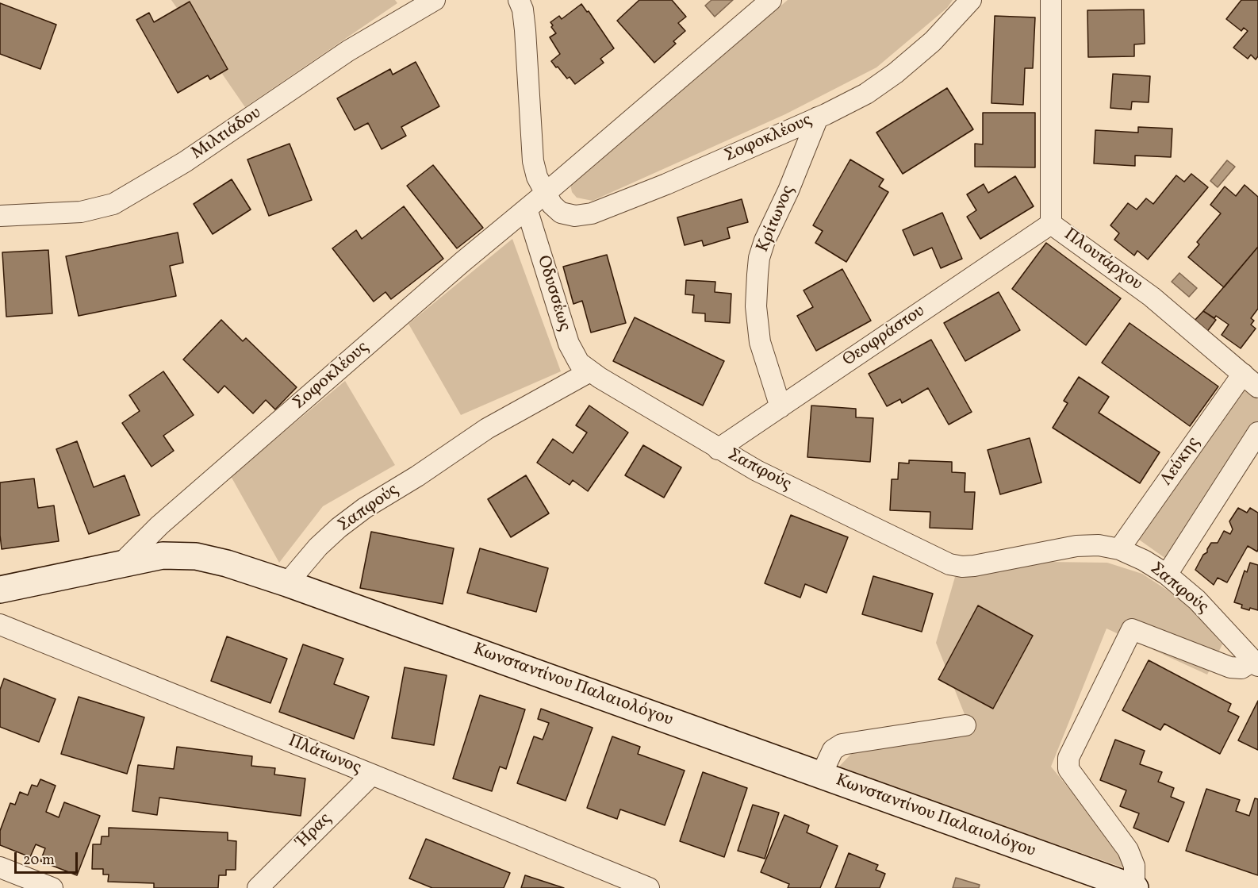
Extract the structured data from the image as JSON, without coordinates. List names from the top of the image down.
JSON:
{
  "streets": {
    "street": [
      "Μιλτιάδου",
      "Σοφοκλέους",
      "Κρίτωνος",
      "Πλουτάρχου",
      "Οδυσσέως",
      "Θεοφράστου",
      "Λεύκης",
      "Σαπφούς",
      "Κωνσταντίνου Παλαιολόγου",
      "Πλάτωνος",
      "Ήρας"
    ]
  },
  "crossings": [
    ["Σοφοκλέους", "Κρίτωνος"],
    ["Σοφοκλέους", "Οδυσσέως"],
    ["Σοφοκλέους", "Κωνσταντίνου Παλαιολόγου"],
    ["Κρίτωνος", "Θεοφράστου"],
    ["Πλουτάρχου", "Θεοφράστου"],
    ["Πλουτάρχου", "Λεύκης"],
    ["Οδυσσέως", "Σαπφούς"],
    ["Θεοφράστου", "Σαπφούς"],
    ["Λεύκης", "Σαπφούς"],
    ["Σαπφούς", "Κωνσταντίνου Παλαιολόγου"],
    ["Πλάτωνος", "Ήρας"]
  ],
  "scale_bar": "20 m"
}
